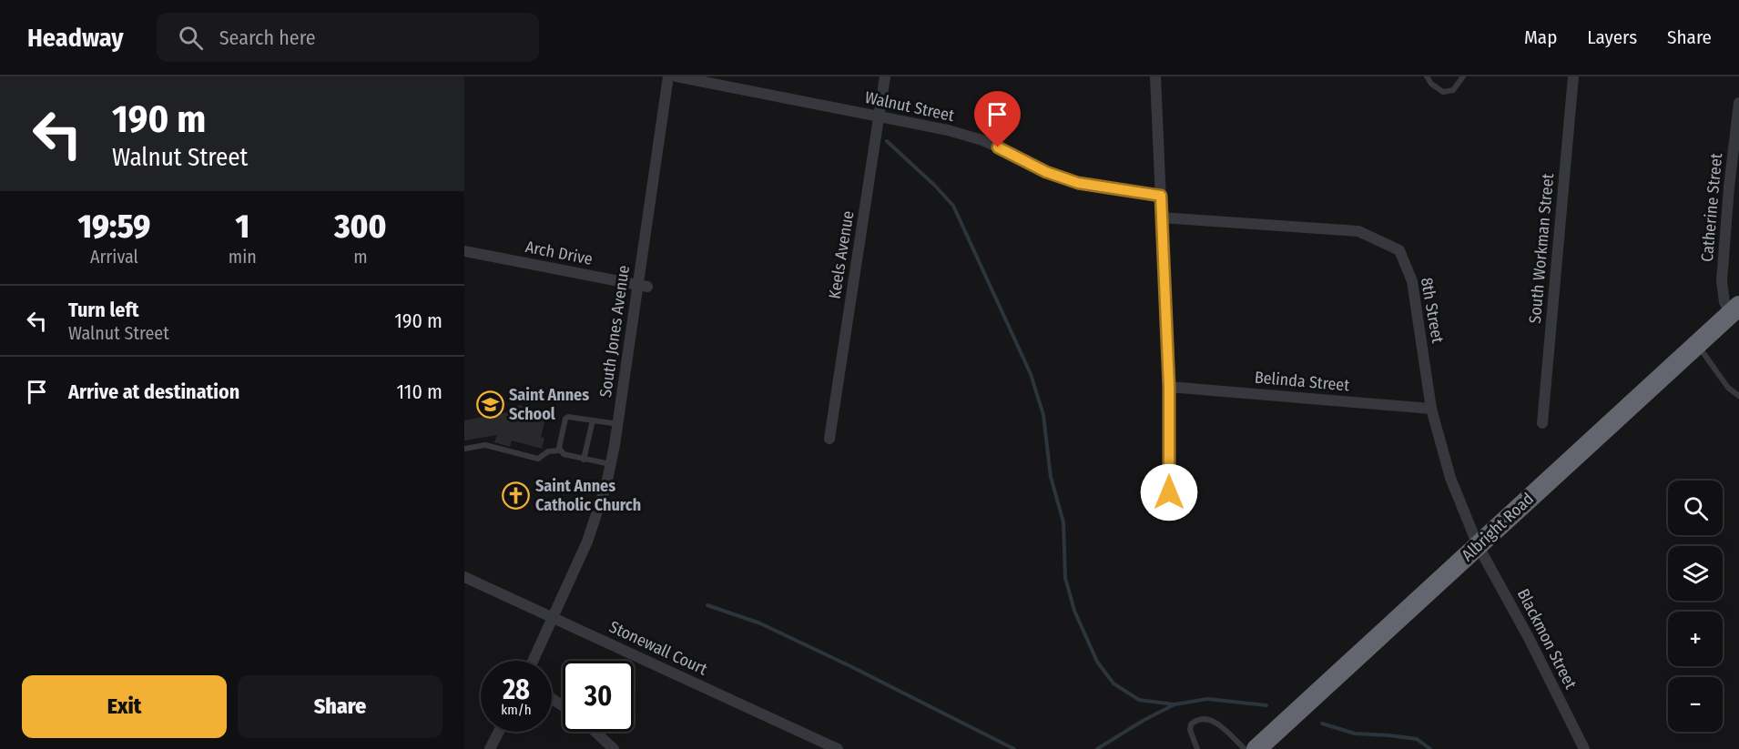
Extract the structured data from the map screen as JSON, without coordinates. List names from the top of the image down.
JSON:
{
  "streets": {
    "highway": ["Albright Road"],
    "street": [
      "Walnut Street",
      "Catherine Street",
      "South Workman Street",
      "Arch Drive",
      "Keels Avenue",
      "8th Street",
      "South Jones Avenue",
      "Belinda Street",
      "Blackmon Street",
      "Stonewall Court"
    ]
  },
  "crossings": [
    ["Walnut Street", "Keels Avenue"],
    ["Catherine Street", "Albright Road"],
    ["Arch Drive", "South Jones Avenue"],
    ["8th Street", "Belinda Street"],
    ["8th Street", "Albright Road"],
    ["8th Street", "Blackmon Street"],
    ["South Jones Avenue", "Stonewall Court"],
    ["Albright Road", "Blackmon Street"]
  ],
  "places": {
    "school or university": ["Saint Annes School"],
    "church": ["Saint Annes Catholic Church"]
  },
  "page": {
    "header": "Headway",
    "search": "Search here",
    "nav": ["Map", "Layers", "Share"],
    "turn": ["190 m", "Walnut Street"],
    "eta": [
      "19:59",
      "Arrival",
      "1",
      "min",
      "300",
      "m"
    ],
    "list": [
      {
        "name": "Turn left",
        "note": "Walnut Street",
        "value": "190 m"
      },
      {
        "name": "Arrive at destination",
        "value": "110 m"
      }
    ],
    "map_buttons": ["+", "−"],
    "speed": "28 km/h",
    "limit": "30",
    "buttons": ["Exit", "Share"]
  }
}
